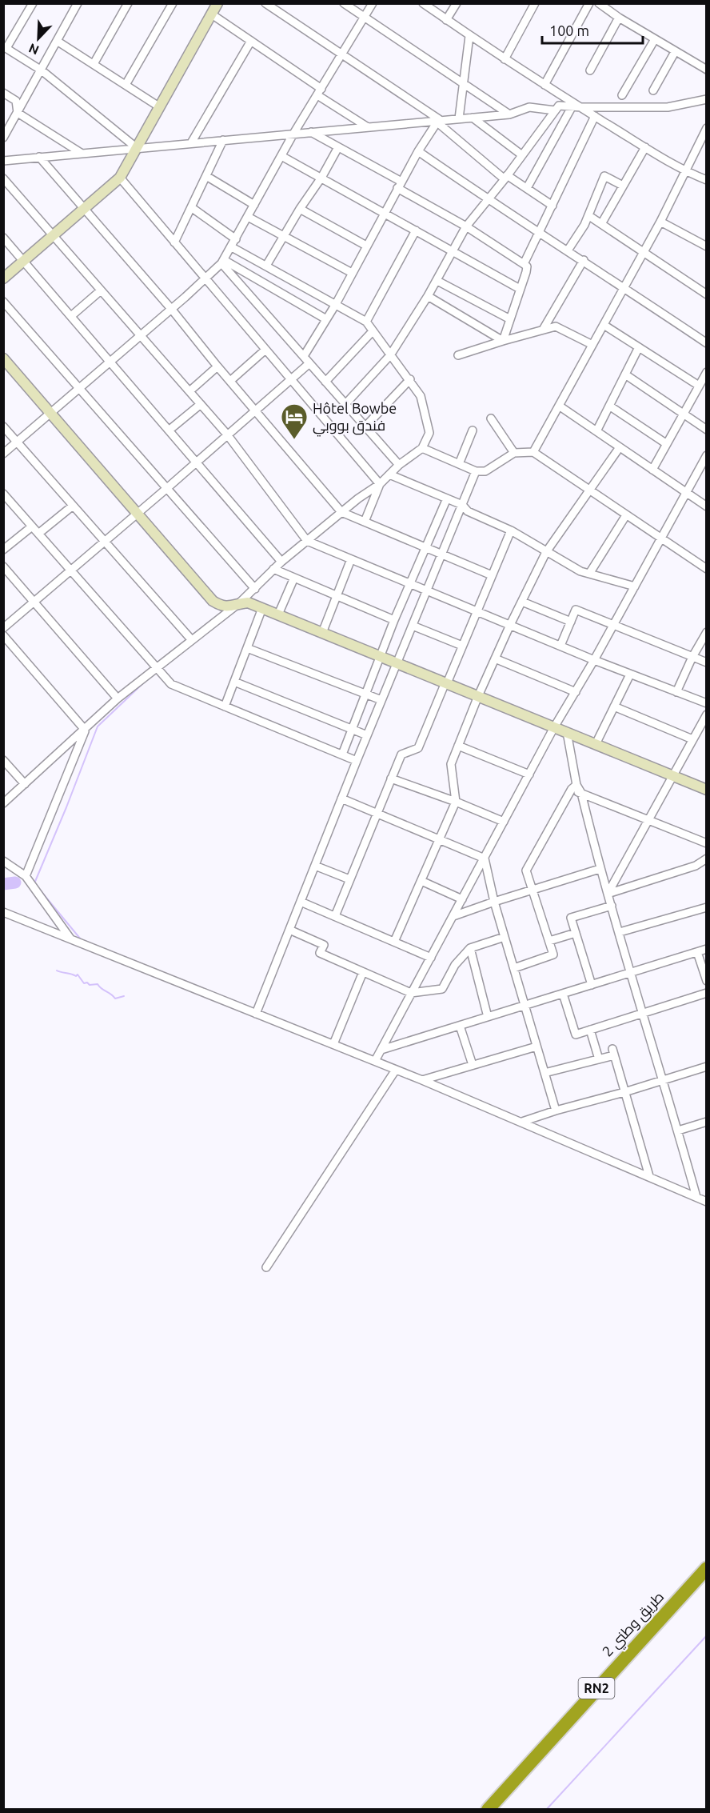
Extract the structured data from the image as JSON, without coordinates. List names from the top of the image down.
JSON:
{
  "streets": {
    "highway": ["طريق وطني 2", "RN2"]
  },
  "places": {
    "hotel": ["Hôtel Bowbe فندق بووبي"]
  },
  "scale_bar": "100 m",
  "north": "bottom left"
}
